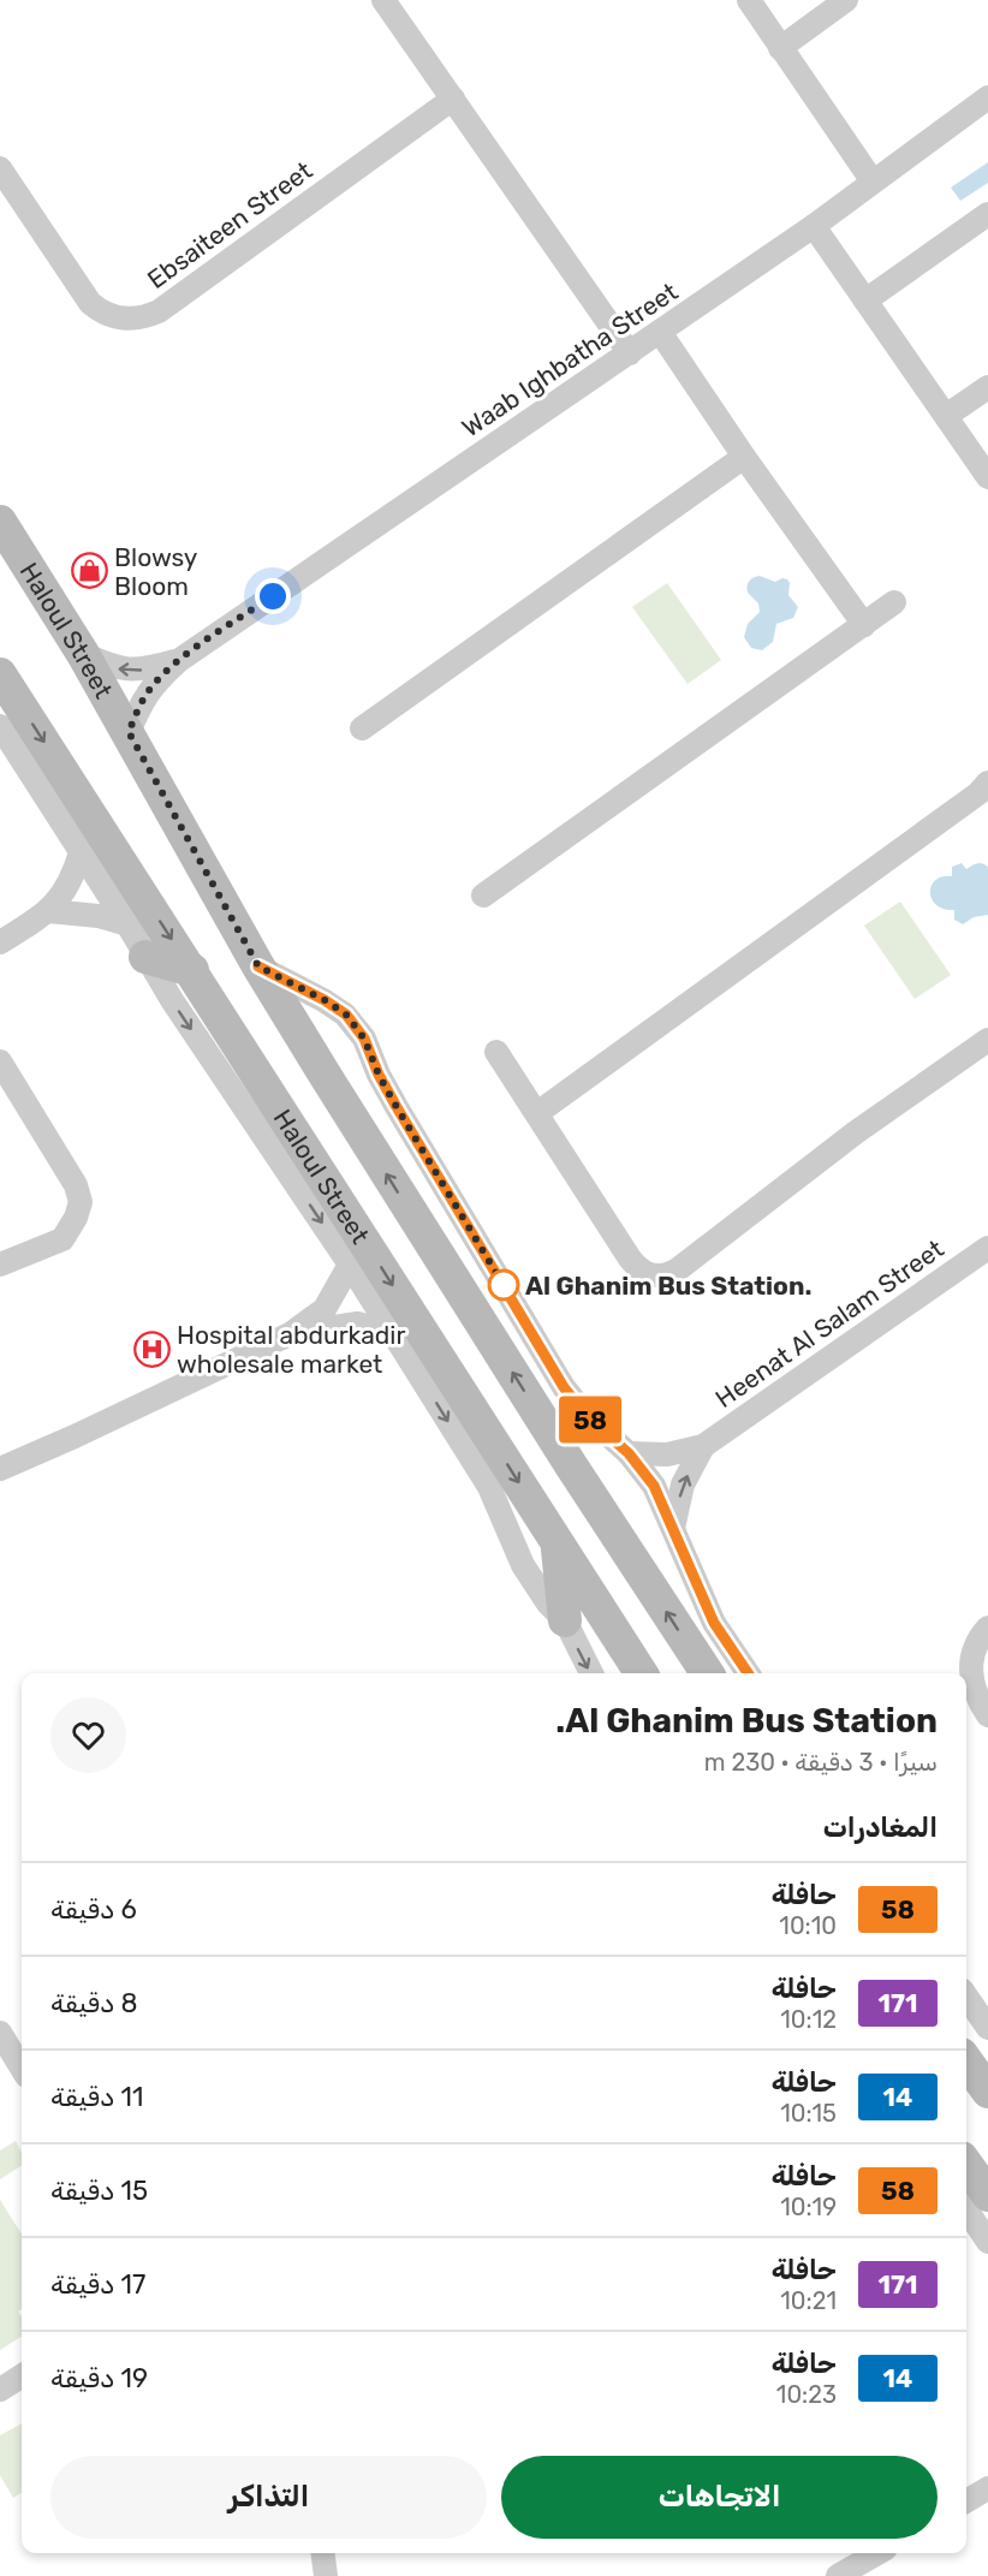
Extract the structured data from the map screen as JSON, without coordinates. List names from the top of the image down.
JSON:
{
  "streets": {
    "main road": ["Haloul Street"],
    "street": ["Ebsaiteen Street", "Waab Ighbatha Street", "Heenat Al Salam Street"]
  },
  "crossings": [
    ["Waab Ighbatha Street", "Haloul Street"]
  ],
  "places": {
    "shop": ["Blowsy Bloom"],
    "other": ["Al Ghanim Bus Station."],
    "hospital": ["Hospital abdurkadir wholesale market"]
  },
  "lines": ["bus line 58"],
  "page": {
    "on_map": "58",
    "heading": [
      ["Al Ghanim Bus Station.", "سيرًا · 3 دقيقة · 230 m"],
      "المغادرات"
    ],
    "list": [
      {
        "mark": "58",
        "name": "حافلة",
        "note": "10:10",
        "value": "6 دقيقة"
      },
      {
        "mark": "171",
        "name": "حافلة",
        "note": "10:12",
        "value": "8 دقيقة"
      },
      {
        "mark": "14",
        "name": "حافلة",
        "note": "10:15",
        "value": "11 دقيقة"
      },
      {
        "mark": "58",
        "name": "حافلة",
        "note": "10:19",
        "value": "15 دقيقة"
      },
      {
        "mark": "171",
        "name": "حافلة",
        "note": "10:21",
        "value": "17 دقيقة"
      },
      {
        "mark": "14",
        "name": "حافلة",
        "note": "10:23",
        "value": "19 دقيقة"
      }
    ],
    "buttons": ["الاتجاهات", "التذاكر"]
  }
}
